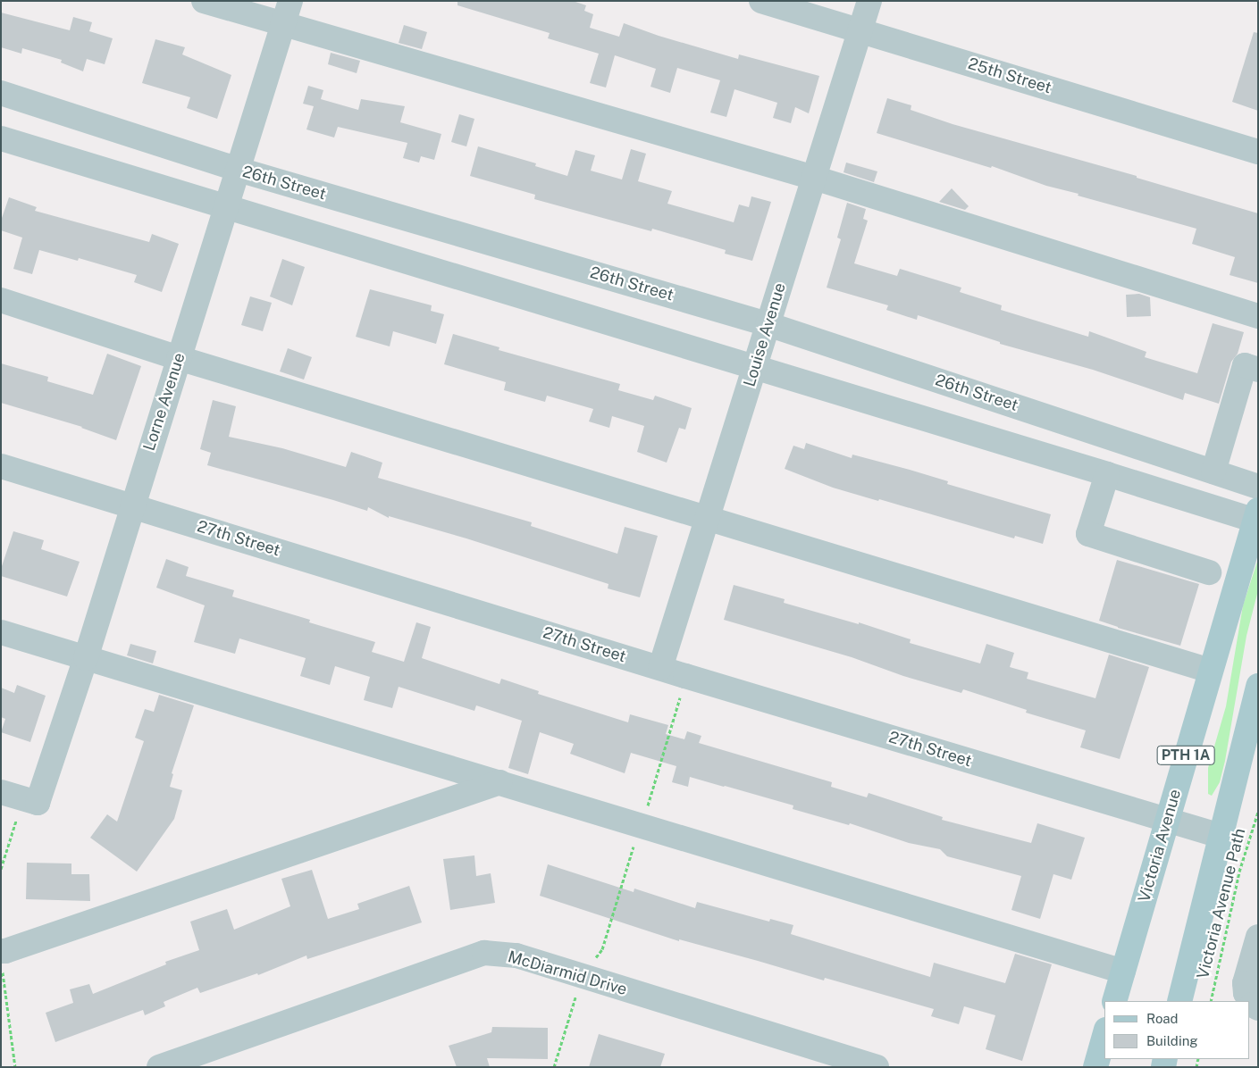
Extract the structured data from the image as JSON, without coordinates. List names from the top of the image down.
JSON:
{
  "streets": {
    "main road": ["PTH 1A", "Victoria Avenue"],
    "street": [
      "25th Street",
      "26th Street",
      "Louise Avenue",
      "Lorne Avenue",
      "27th Street",
      "McDiarmid Drive"
    ],
    "path": ["Victoria Avenue Path"]
  },
  "crossings": [
    ["25th Street", "Louise Avenue"],
    ["26th Street", "Louise Avenue"],
    ["26th Street", "Lorne Avenue"],
    ["Louise Avenue", "27th Street"],
    ["Lorne Avenue", "27th Street"],
    ["27th Street", "PTH 1A"],
    ["27th Street", "Victoria Avenue"]
  ],
  "legend": ["Road", "Building"]
}
